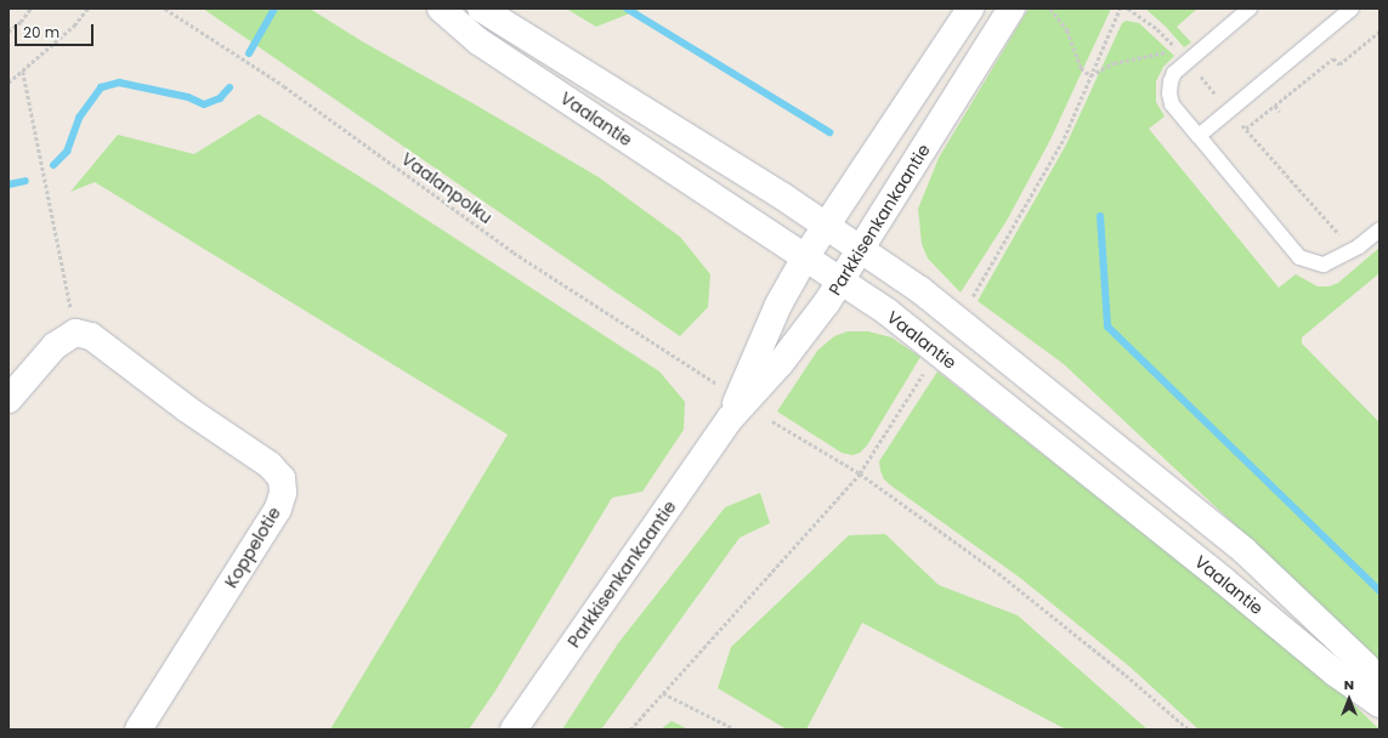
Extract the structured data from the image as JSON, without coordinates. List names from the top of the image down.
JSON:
{
  "streets": {
    "street": ["Vaalantie", "Parkkisenkankaantie", "Koppelotie"],
    "path": ["Vaalanpolku"]
  },
  "crossings": [
    ["Vaalantie", "Parkkisenkankaantie"]
  ],
  "scale_bar": "20 m",
  "north": "top"
}
